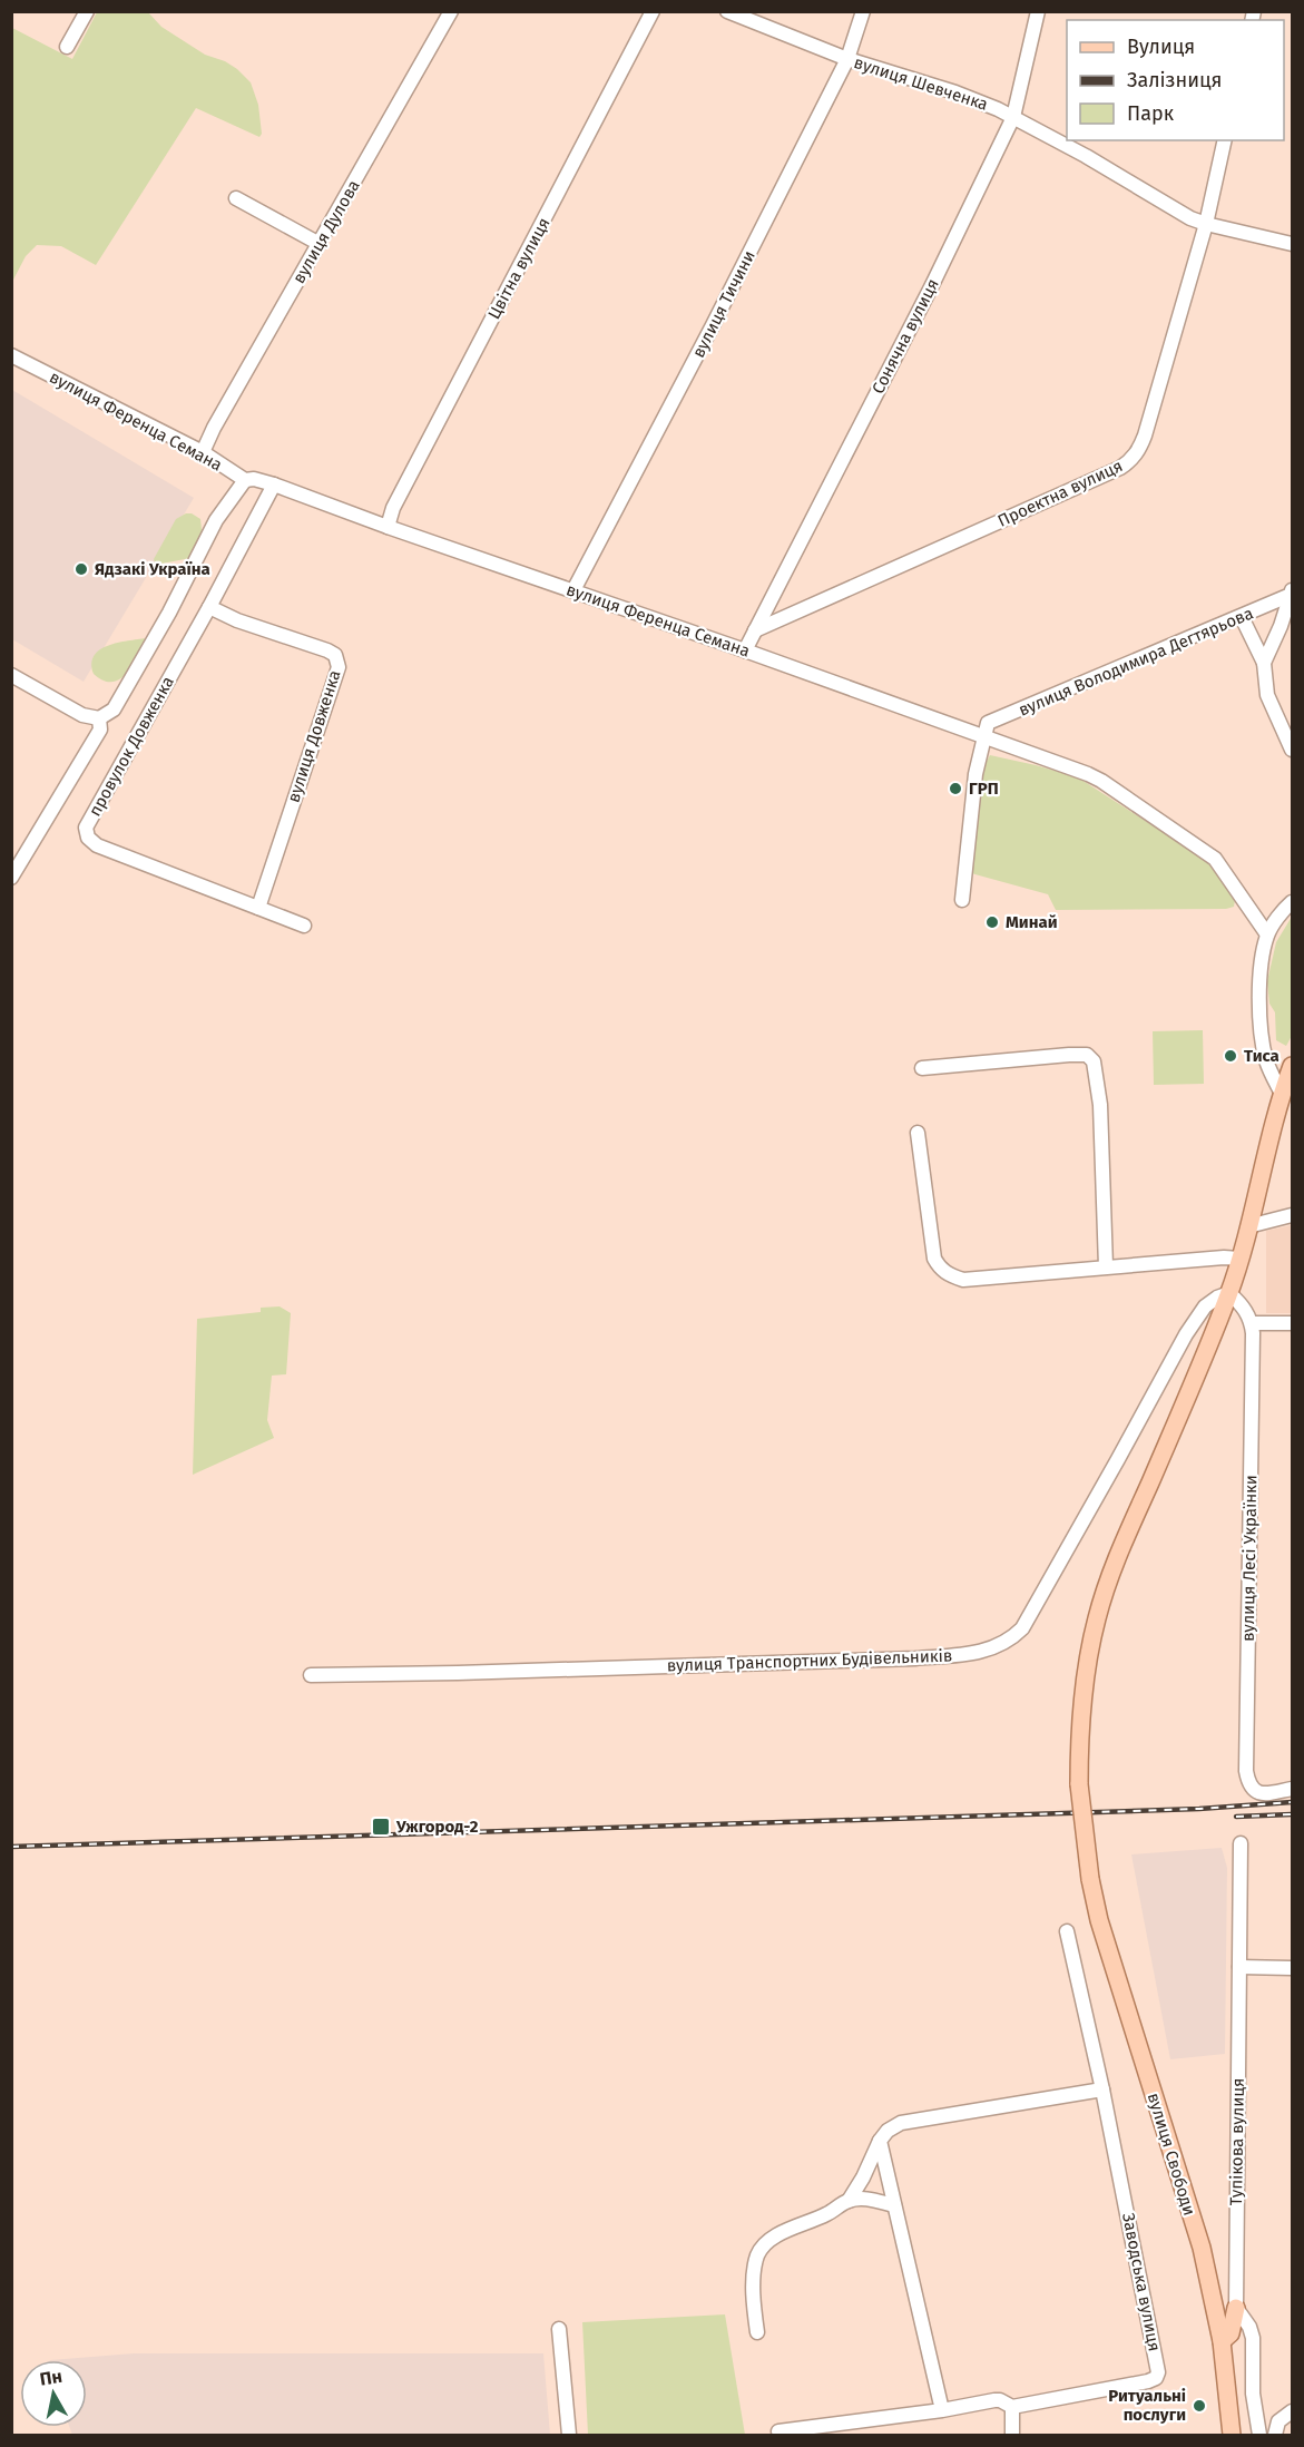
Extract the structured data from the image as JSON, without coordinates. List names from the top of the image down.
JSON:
{
  "streets": {
    "main road": ["вулиця Свободи"],
    "street": [
      "вулиця Шевченка",
      "вулиця Дулова",
      "Цвітна вулиця",
      "вулиця Тичини",
      "Сонячна вулиця",
      "вулиця Ференца Семана",
      "Проектна вулиця",
      "вулиця Володимира Дегтярьова",
      "вулиця Довженка",
      "провулок Довженка",
      "вулиця Лесі Українки",
      "вулиця Транспортних Будівельників",
      "Тупікова вулиця",
      "Заводська вулиця"
    ]
  },
  "crossings": [
    ["вулиця Шевченка", "вулиця Тичини"],
    ["вулиця Шевченка", "Сонячна вулиця"],
    ["вулиця Шевченка", "Проектна вулиця"],
    ["вулиця Дулова", "вулиця Ференца Семана"],
    ["Цвітна вулиця", "вулиця Ференца Семана"],
    ["вулиця Тичини", "вулиця Ференца Семана"],
    ["Сонячна вулиця", "вулиця Ференца Семана"],
    ["Сонячна вулиця", "Проектна вулиця"],
    ["вулиця Ференца Семана", "вулиця Володимира Дегтярьова"],
    ["вулиця Ференца Семана", "провулок Довженка"],
    ["вулиця Довженка", "провулок Довженка"],
    ["вулиця Транспортних Будівельників", "вулиця Свободи"]
  ],
  "places": {
    "other": [
      "Ядзакі Україна",
      "ГРП",
      "Минай",
      "Тиса",
      "Ритуальні послуги"
    ],
    "transit": ["Ужгород-2"]
  },
  "legend": ["Вулиця", "Залізниця", "Парк"],
  "north": "top"
}
